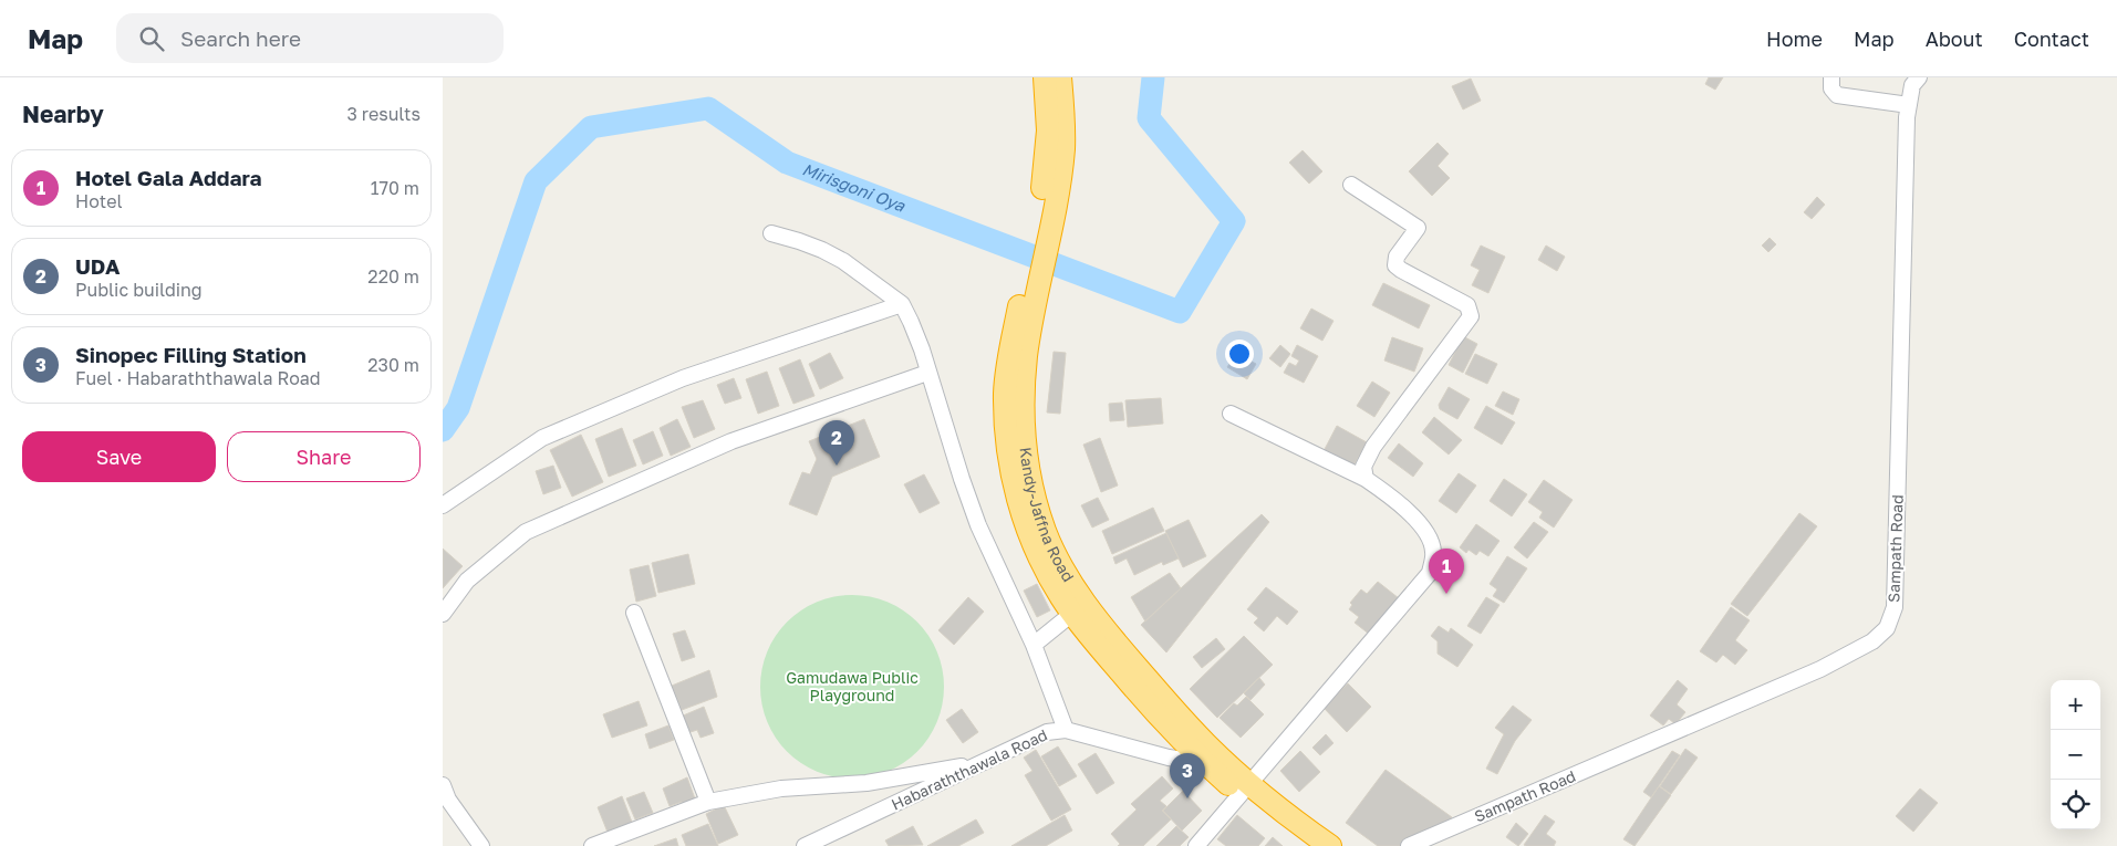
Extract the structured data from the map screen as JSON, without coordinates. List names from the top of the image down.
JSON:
{
  "streets": {
    "highway": ["Kandy-Jaffna Road"],
    "street": ["Sampath Road", "Habaraththawala Road"]
  },
  "crossings": [
    ["Kandy-Jaffna Road", "Habaraththawala Road"]
  ],
  "water": ["Mirisgoni Oya"],
  "parks": ["Gamudawa Public Playground"],
  "page": {
    "header": "Map",
    "search": "Search here",
    "nav": [
      "Home",
      "Map",
      "About",
      "Contact"
    ],
    "heading": ["Nearby", "3 results"],
    "list": [
      {
        "mark": "1",
        "name": "Hotel Gala Addara",
        "note": "Hotel",
        "value": "170 m"
      },
      {
        "mark": "2",
        "name": "UDA",
        "note": "Public building",
        "value": "220 m"
      },
      {
        "mark": "3",
        "name": "Sinopec Filling Station",
        "note": "Fuel · Habaraththawala Road",
        "value": "230 m"
      }
    ],
    "buttons": ["Save", "Share"],
    "pins": ["2", "1", "3"],
    "map_buttons": ["+", "−"]
  }
}
